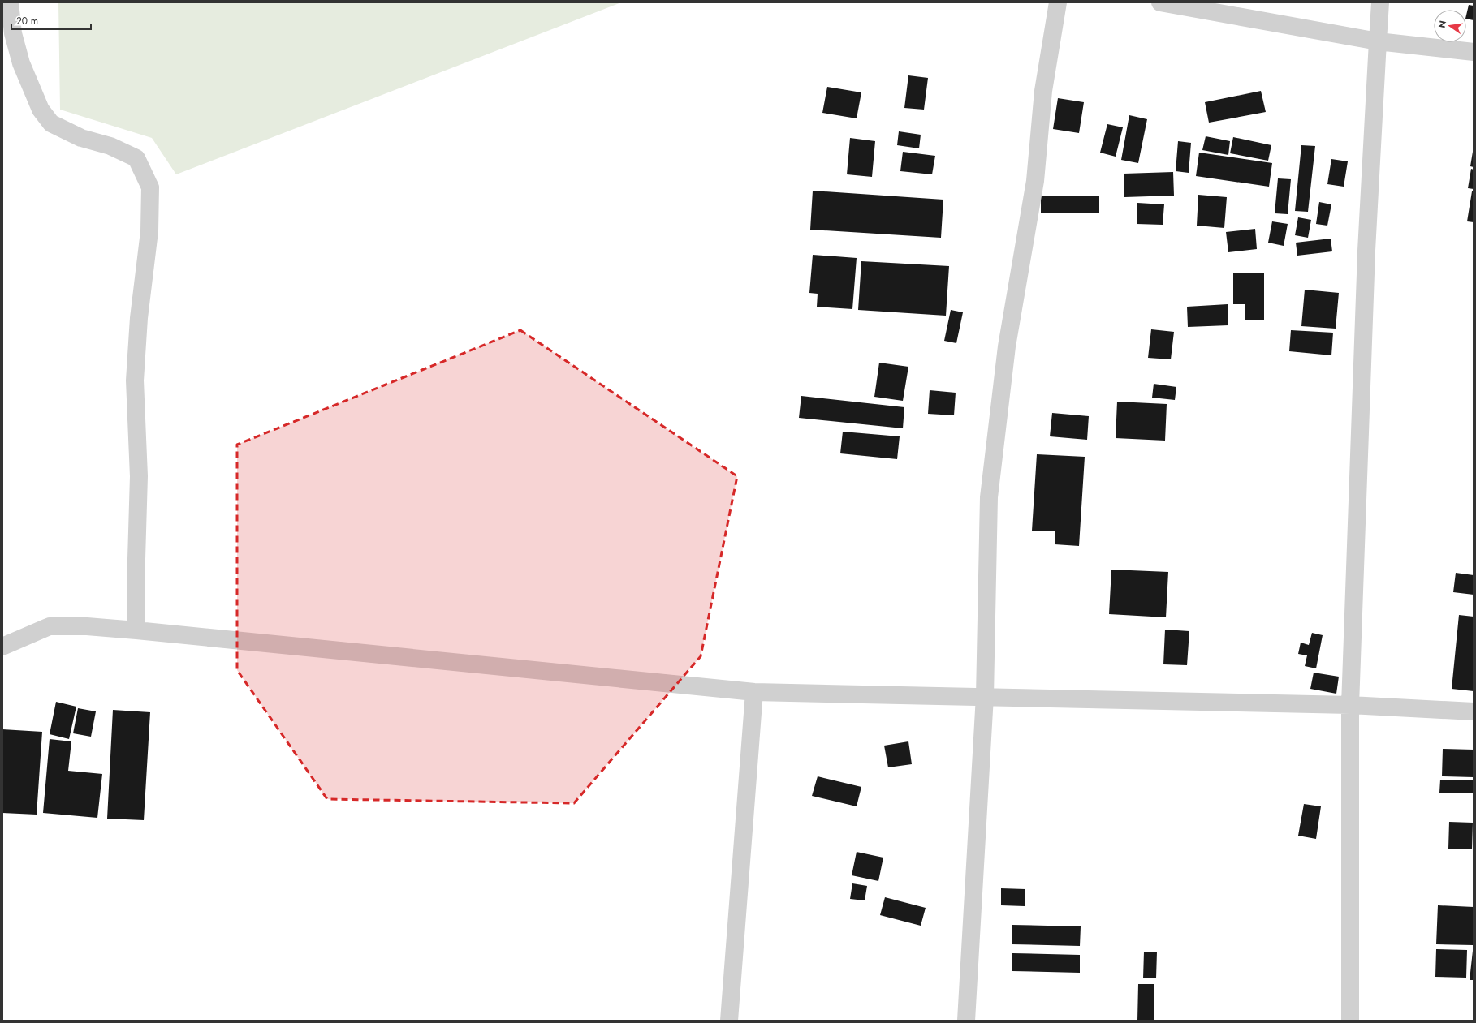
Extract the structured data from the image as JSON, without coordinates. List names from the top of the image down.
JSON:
{
  "scale_bar": "20 m",
  "north": "left"
}
